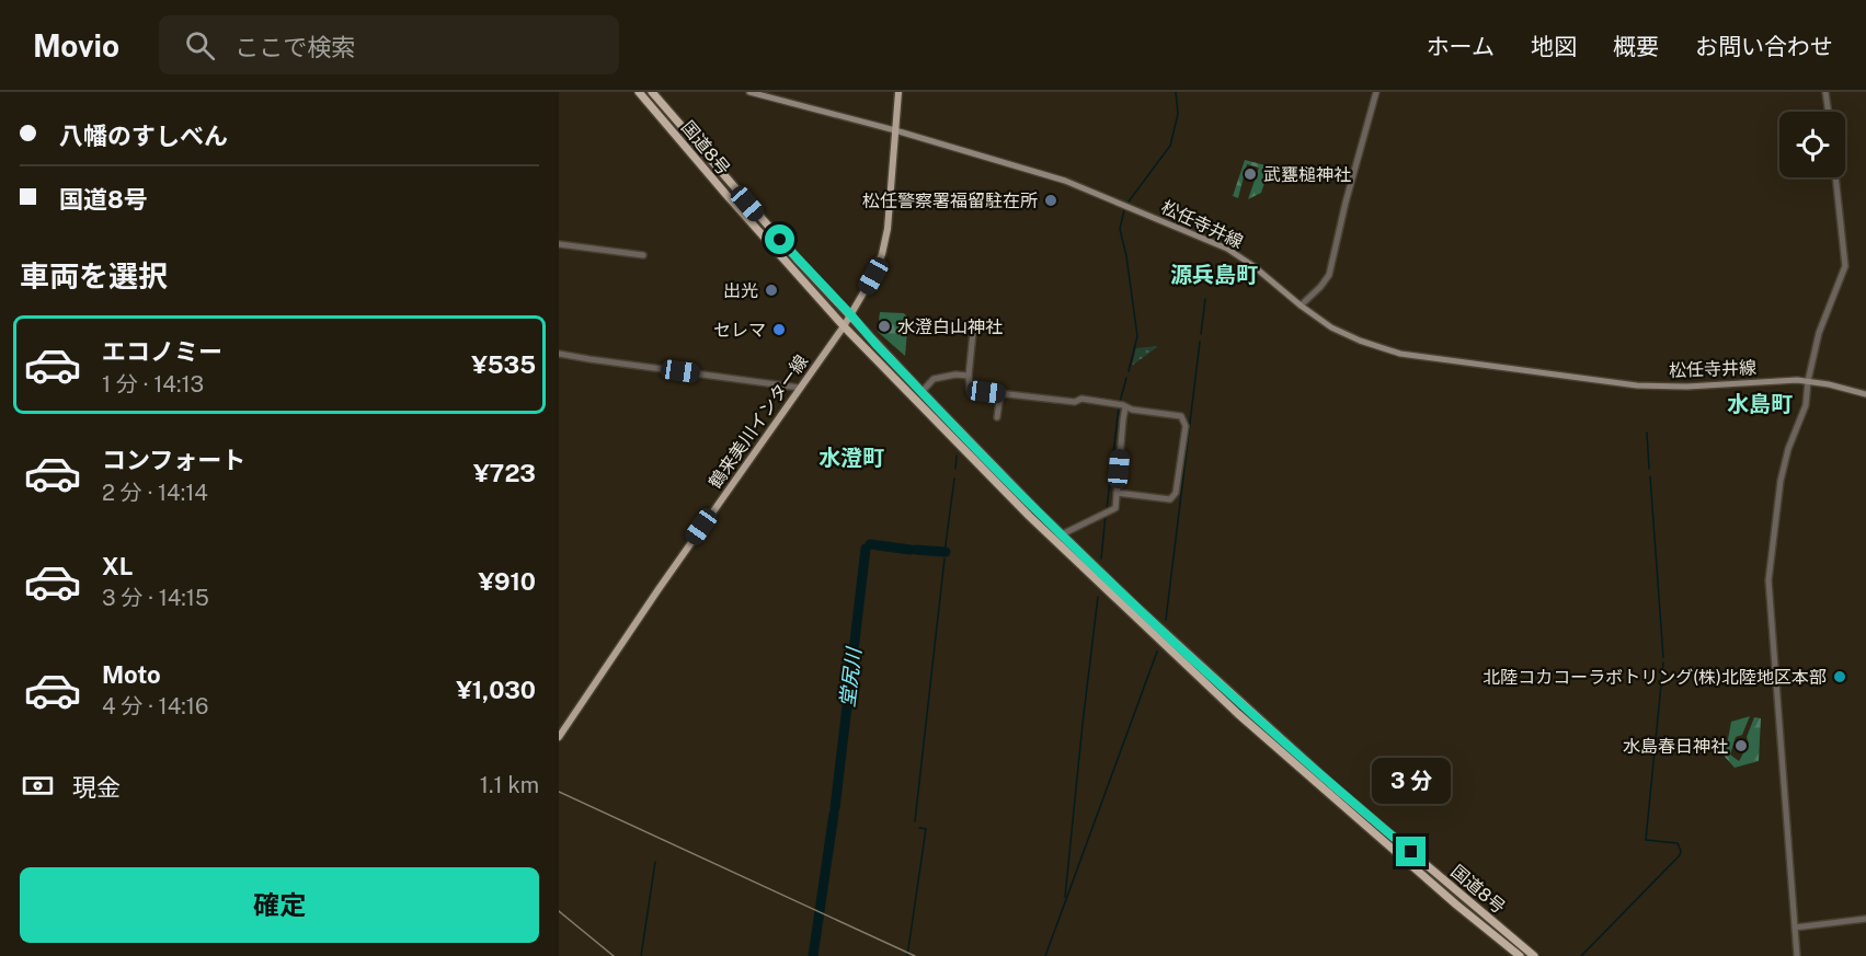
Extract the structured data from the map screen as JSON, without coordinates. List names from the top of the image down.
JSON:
{
  "streets": {
    "highway": ["国道8号"],
    "main road": ["松任寺井線", "鶴来美川インター線"]
  },
  "crossings": [
    ["国道8号", "鶴来美川インター線"],
    ["松任寺井線", "鶴来美川インター線"]
  ],
  "districts": ["源兵島町", "水島町", "水澄町"],
  "water": ["堂尻川"],
  "places": [
    "武甕槌神社",
    "松任警察署福留駐在所",
    "出光",
    "水澄白山神社",
    "セレマ",
    "北陸コカコーラボトリング(株)北陸地区本部",
    "水島春日神社"
  ],
  "page": {
    "header": "Movio",
    "search": "ここで検索",
    "nav": [
      "ホーム",
      "地図",
      "概要",
      "お問い合わせ"
    ],
    "banner": ["八幡のすしべん", "国道8号"],
    "heading": "車両を選択",
    "list": [
      {
        "name": "エコノミー",
        "note": "1 分 · 14:13",
        "value": "¥535"
      },
      {
        "name": "コンフォート",
        "note": "2 分 · 14:14",
        "value": "¥723"
      },
      {
        "name": "XL",
        "note": "3 分 · 14:15",
        "value": "¥910"
      },
      {
        "name": "Moto",
        "note": "4 分 · 14:16",
        "value": "¥1,030"
      }
    ],
    "pay": ["現金", "1.1 km"],
    "bubble": "3 分",
    "buttons": "確定"
  }
}
